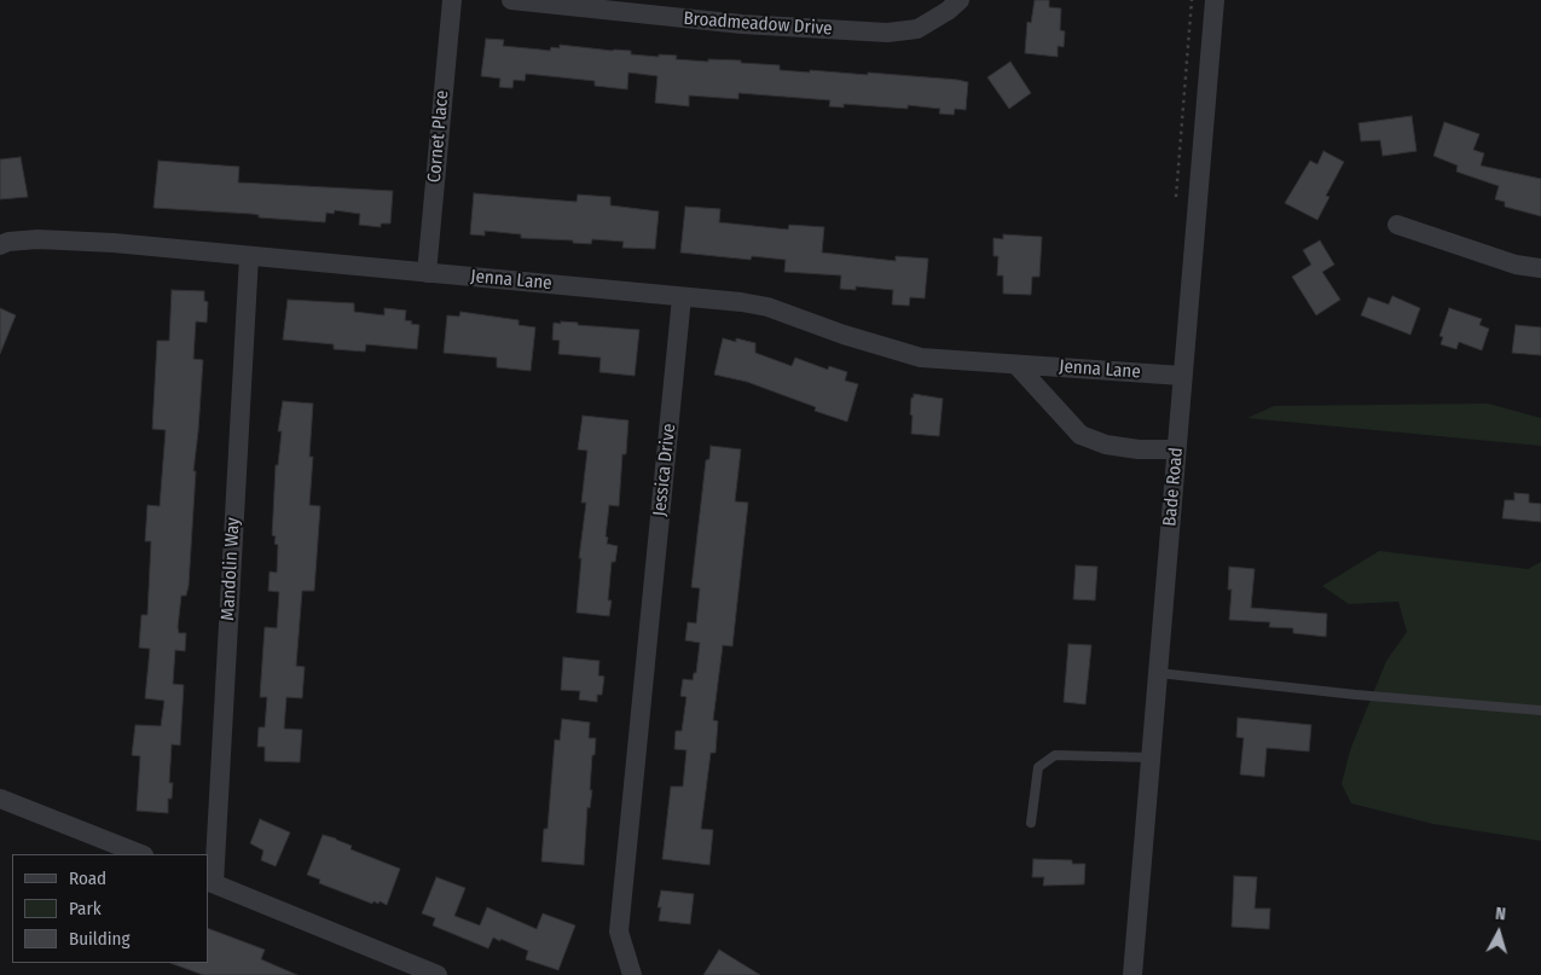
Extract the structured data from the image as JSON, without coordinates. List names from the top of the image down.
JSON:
{
  "streets": {
    "street": [
      "Broadmeadow Drive",
      "Cornet Place",
      "Jenna Lane",
      "Jessica Drive",
      "Bade Road",
      "Mandolin Way"
    ]
  },
  "crossings": [
    ["Cornet Place", "Jenna Lane"],
    ["Jenna Lane", "Jessica Drive"],
    ["Jenna Lane", "Bade Road"],
    ["Jenna Lane", "Mandolin Way"]
  ],
  "legend": ["Road", "Park", "Building"],
  "north": "top"
}
